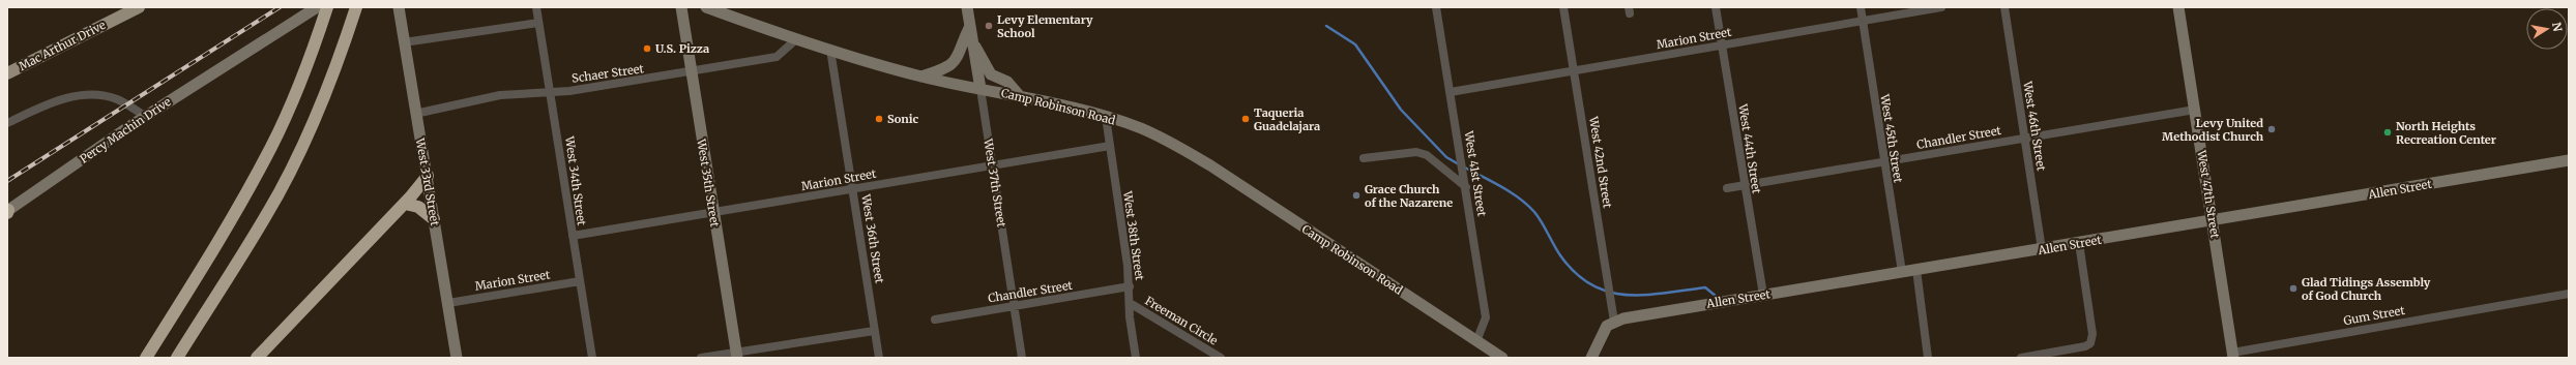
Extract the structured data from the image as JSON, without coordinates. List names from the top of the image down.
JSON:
{
  "streets": {
    "main road": ["Mac Arthur Drive"],
    "street": [
      "Marion Street",
      "Schaer Street",
      "Camp Robinson Road",
      "West 46th Street",
      "Percy Machin Drive",
      "Chandler Street",
      "West 45th Street",
      "West 44th Street",
      "West 42nd Street",
      "West 41st Street",
      "West 34th Street",
      "West 33rd Street",
      "West 35th Street",
      "West 37th Street",
      "Allen Street",
      "West 47th Street",
      "West 38th Street",
      "West 36th Street",
      "Gum Street",
      "Freeman Circle"
    ]
  },
  "crossings": [
    ["Marion Street", "West 45th Street"],
    ["Marion Street", "West 44th Street"],
    ["Marion Street", "West 42nd Street"],
    ["Marion Street", "West 41st Street"],
    ["Marion Street", "West 34th Street"],
    ["Marion Street", "West 33rd Street"],
    ["Marion Street", "West 35th Street"],
    ["Marion Street", "West 37th Street"],
    ["Marion Street", "West 38th Street"],
    ["Marion Street", "West 36th Street"],
    ["Schaer Street", "Camp Robinson Road"],
    ["Schaer Street", "West 34th Street"],
    ["Schaer Street", "West 33rd Street"],
    ["Schaer Street", "West 35th Street"],
    ["Camp Robinson Road", "West 41st Street"],
    ["Camp Robinson Road", "West 37th Street"],
    ["Camp Robinson Road", "West 38th Street"],
    ["Camp Robinson Road", "West 36th Street"],
    ["West 46th Street", "Chandler Street"],
    ["West 46th Street", "Allen Street"],
    ["Chandler Street", "West 45th Street"],
    ["Chandler Street", "West 44th Street"],
    ["Chandler Street", "West 37th Street"],
    ["Chandler Street", "West 47th Street"],
    ["Chandler Street", "West 38th Street"],
    ["West 45th Street", "Allen Street"],
    ["West 44th Street", "Allen Street"],
    ["West 42nd Street", "Allen Street"],
    ["Allen Street", "West 47th Street"],
    ["West 47th Street", "Gum Street"],
    ["West 38th Street", "Freeman Circle"]
  ],
  "places": [
    "Levy Elementary School",
    "U.S. Pizza",
    "Sonic",
    "Taqueria Guadelajara",
    "Levy United Methodist Church",
    "North Heights Recreation Center",
    "Grace Church of the Nazarene",
    "Glad Tidings Assembly of God Church"
  ],
  "north": "right"
}
